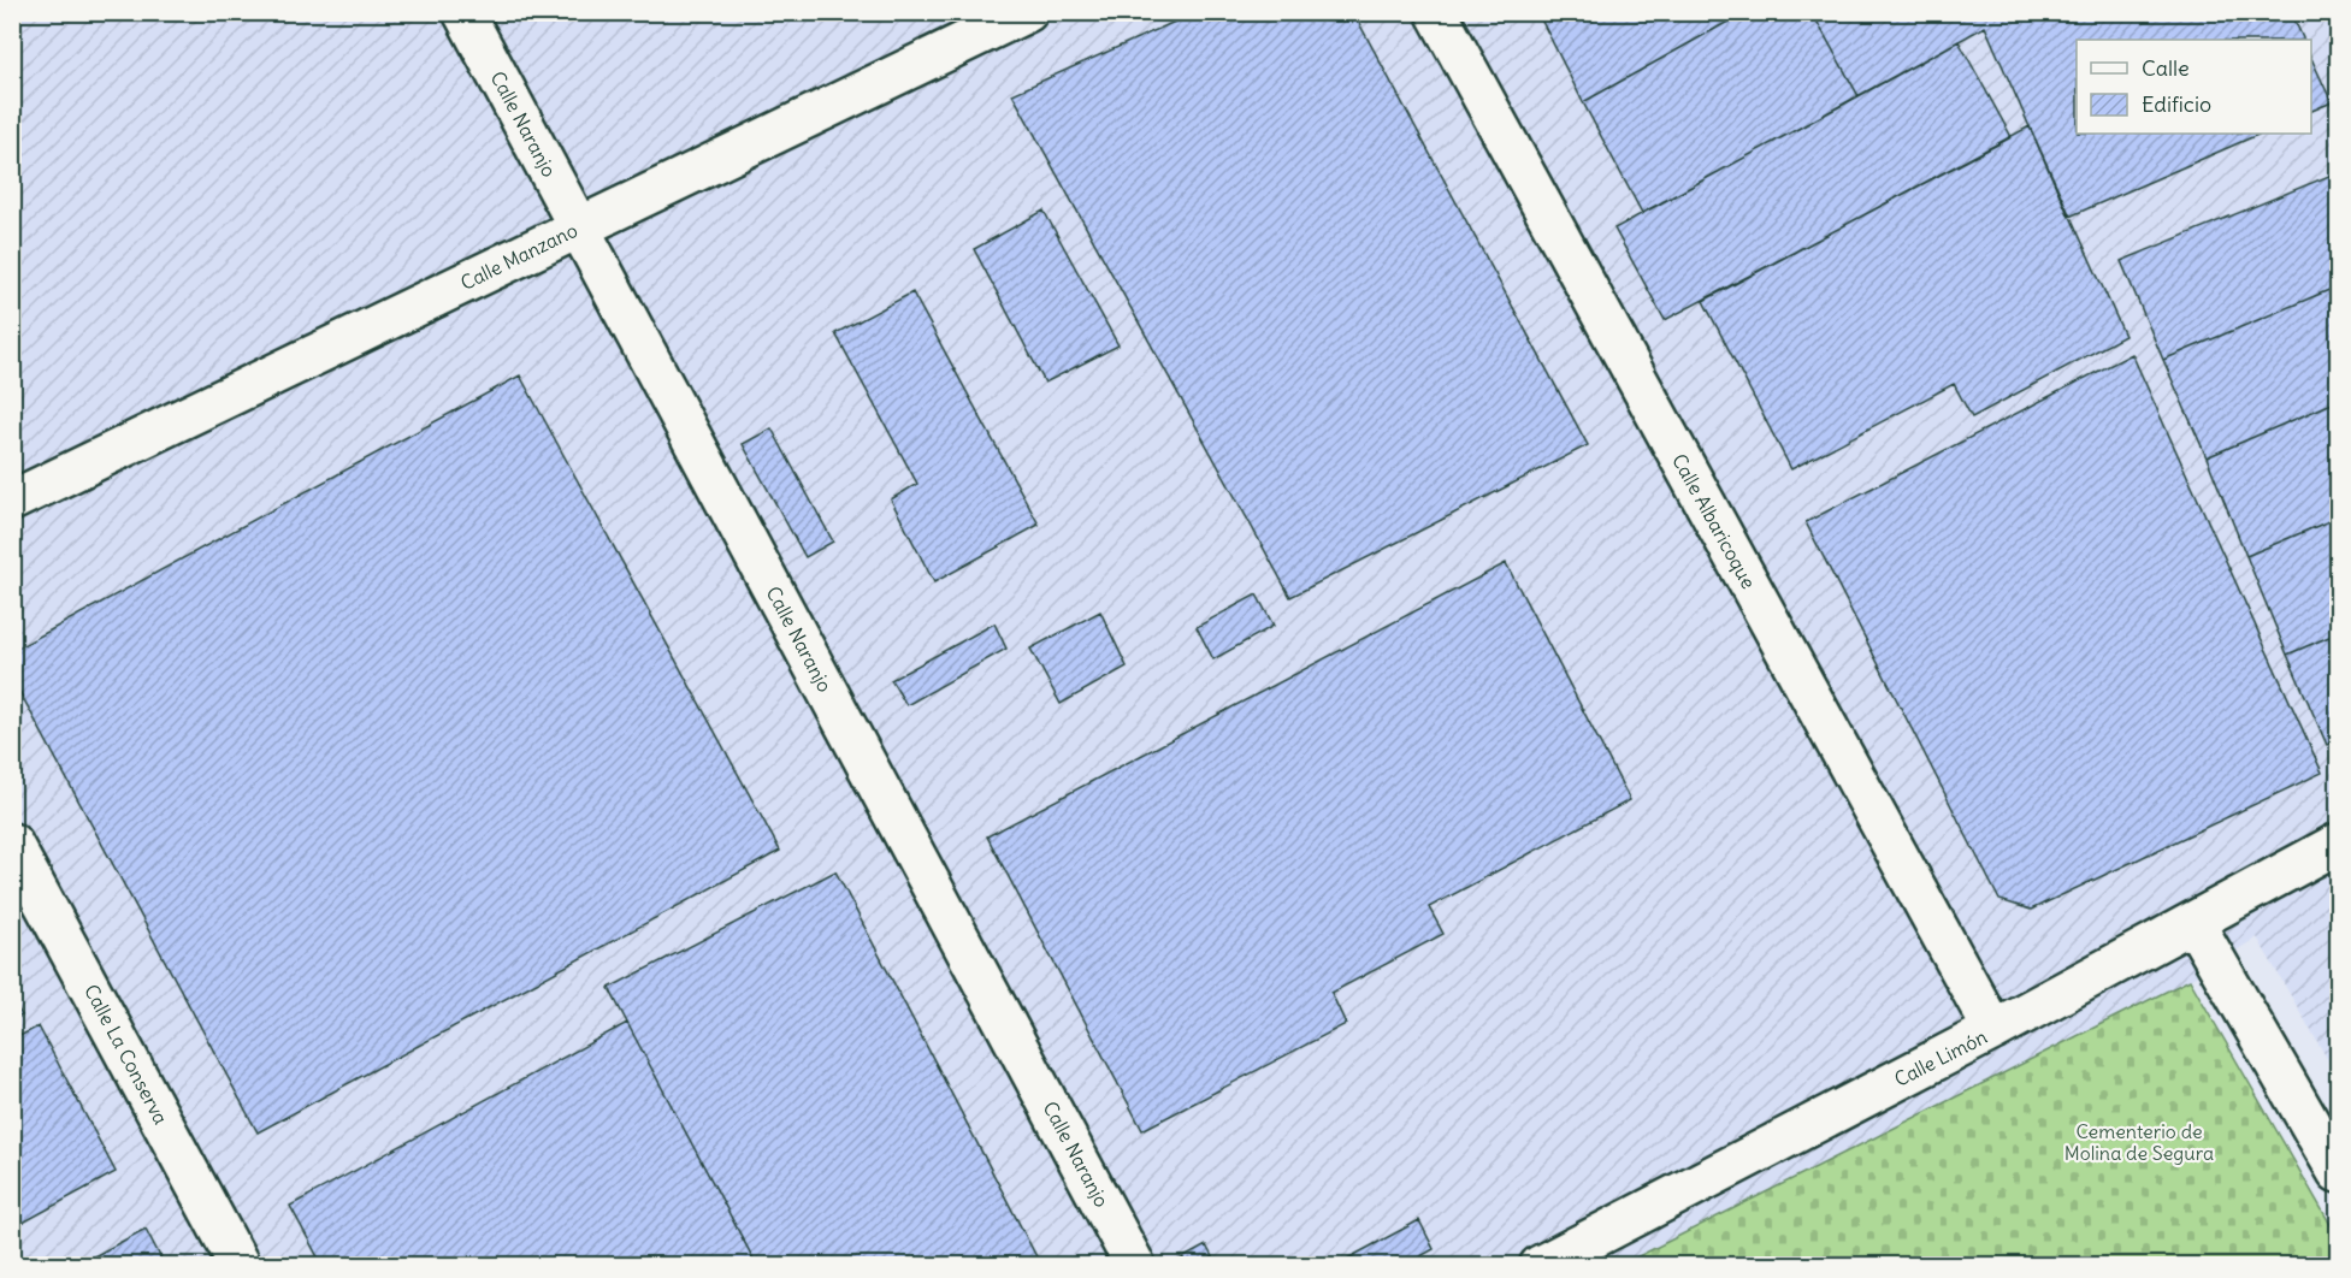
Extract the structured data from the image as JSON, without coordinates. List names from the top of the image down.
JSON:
{
  "streets": {
    "street": [
      "Calle Naranjo",
      "Calle Manzano",
      "Calle Albaricoque",
      "Calle La Conserva",
      "Calle Limón"
    ]
  },
  "crossings": [
    ["Calle Naranjo", "Calle Manzano"],
    ["Calle Albaricoque", "Calle Limón"]
  ],
  "parks": ["Cementerio de Molina de Segura"],
  "legend": ["Calle", "Edificio"]
}
